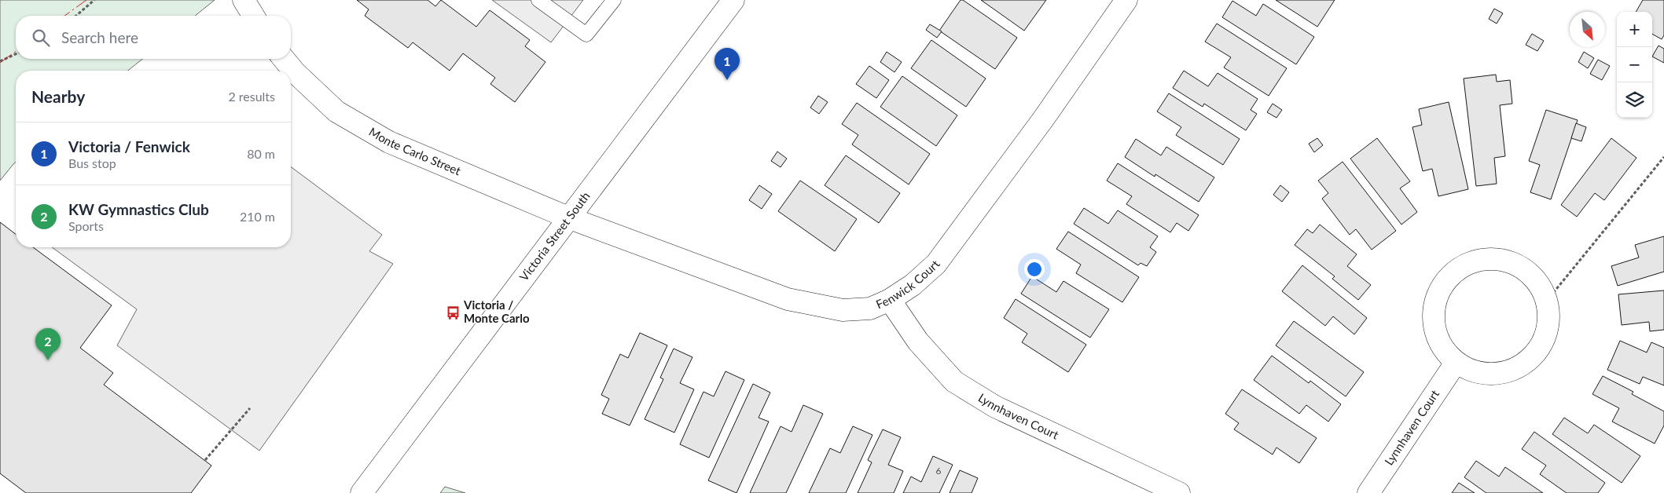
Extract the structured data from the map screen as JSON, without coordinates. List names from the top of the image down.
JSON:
{
  "streets": {
    "street": [
      "Monte Carlo Street",
      "Victoria Street South",
      "Fenwick Court",
      "Lynnhaven Court"
    ]
  },
  "crossings": [
    ["Monte Carlo Street", "Victoria Street South"],
    ["Monte Carlo Street", "Fenwick Court"],
    ["Victoria Street South", "Fenwick Court"],
    ["Fenwick Court", "Lynnhaven Court"]
  ],
  "places": {
    "bus stop": ["Victoria / Monte Carlo"]
  },
  "house_numbers": ["6"],
  "north": "bottom right",
  "page": {
    "map_buttons": ["+", "−"],
    "search": "Search here",
    "pins": ["1", "2"],
    "heading": ["Nearby", "2 results"],
    "list": [
      {
        "mark": "1",
        "name": "Victoria / Fenwick",
        "note": "Bus stop",
        "value": "80 m"
      },
      {
        "mark": "2",
        "name": "KW Gymnastics Club",
        "note": "Sports",
        "value": "210 m"
      }
    ]
  }
}
